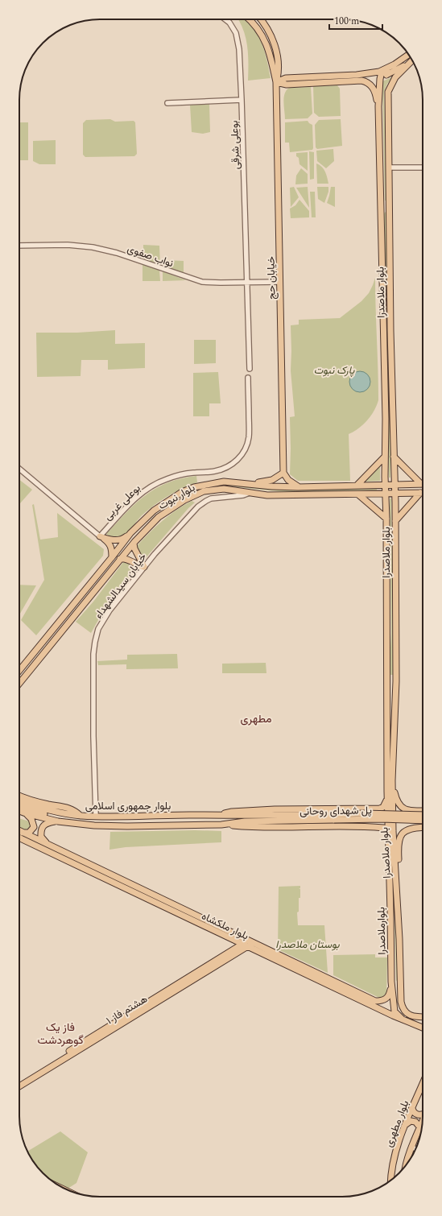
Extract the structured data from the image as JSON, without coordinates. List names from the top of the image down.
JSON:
{
  "streets": {
    "main road": [
      "خیابان حج",
      "بلوار ملاصدرا",
      "بلوار نبوت",
      "بلوار جمهوری اسلامی",
      "پل شهدای روحانی",
      "بلوار ملکشاه",
      "بلوارملاصدرا",
      "هشتم فاز ۱",
      "بلوار مطهری"
    ],
    "street": [
      "بوعلی شرقی",
      "نواب صفوی",
      "بوعلی غربی",
      "خیابان سیدالشهداء"
    ]
  },
  "crossings": [
    ["بوعلی شرقی", "نواب صفوی"],
    ["نواب صفوی", "خیابان حج"],
    ["بلوار ملاصدرا", "بلوار نبوت"],
    ["بلوار ملاصدرا", "بلوارملاصدرا"],
    ["بلوار نبوت", "خیابان سیدالشهداء"],
    ["خیابان سیدالشهداء", "بلوار جمهوری اسلامی"],
    ["بلوار جمهوری اسلامی", "پل شهدای روحانی"],
    ["بلوار ملکشاه", "بلوارملاصدرا"],
    ["بلوار ملکشاه", "هشتم فاز ۱"]
  ],
  "districts": ["مطهری", "فاز یک گوهردشت"],
  "parks": ["پارک نبوت", "بوستان ملاصدرا"],
  "scale_bar": "100 m"
}
